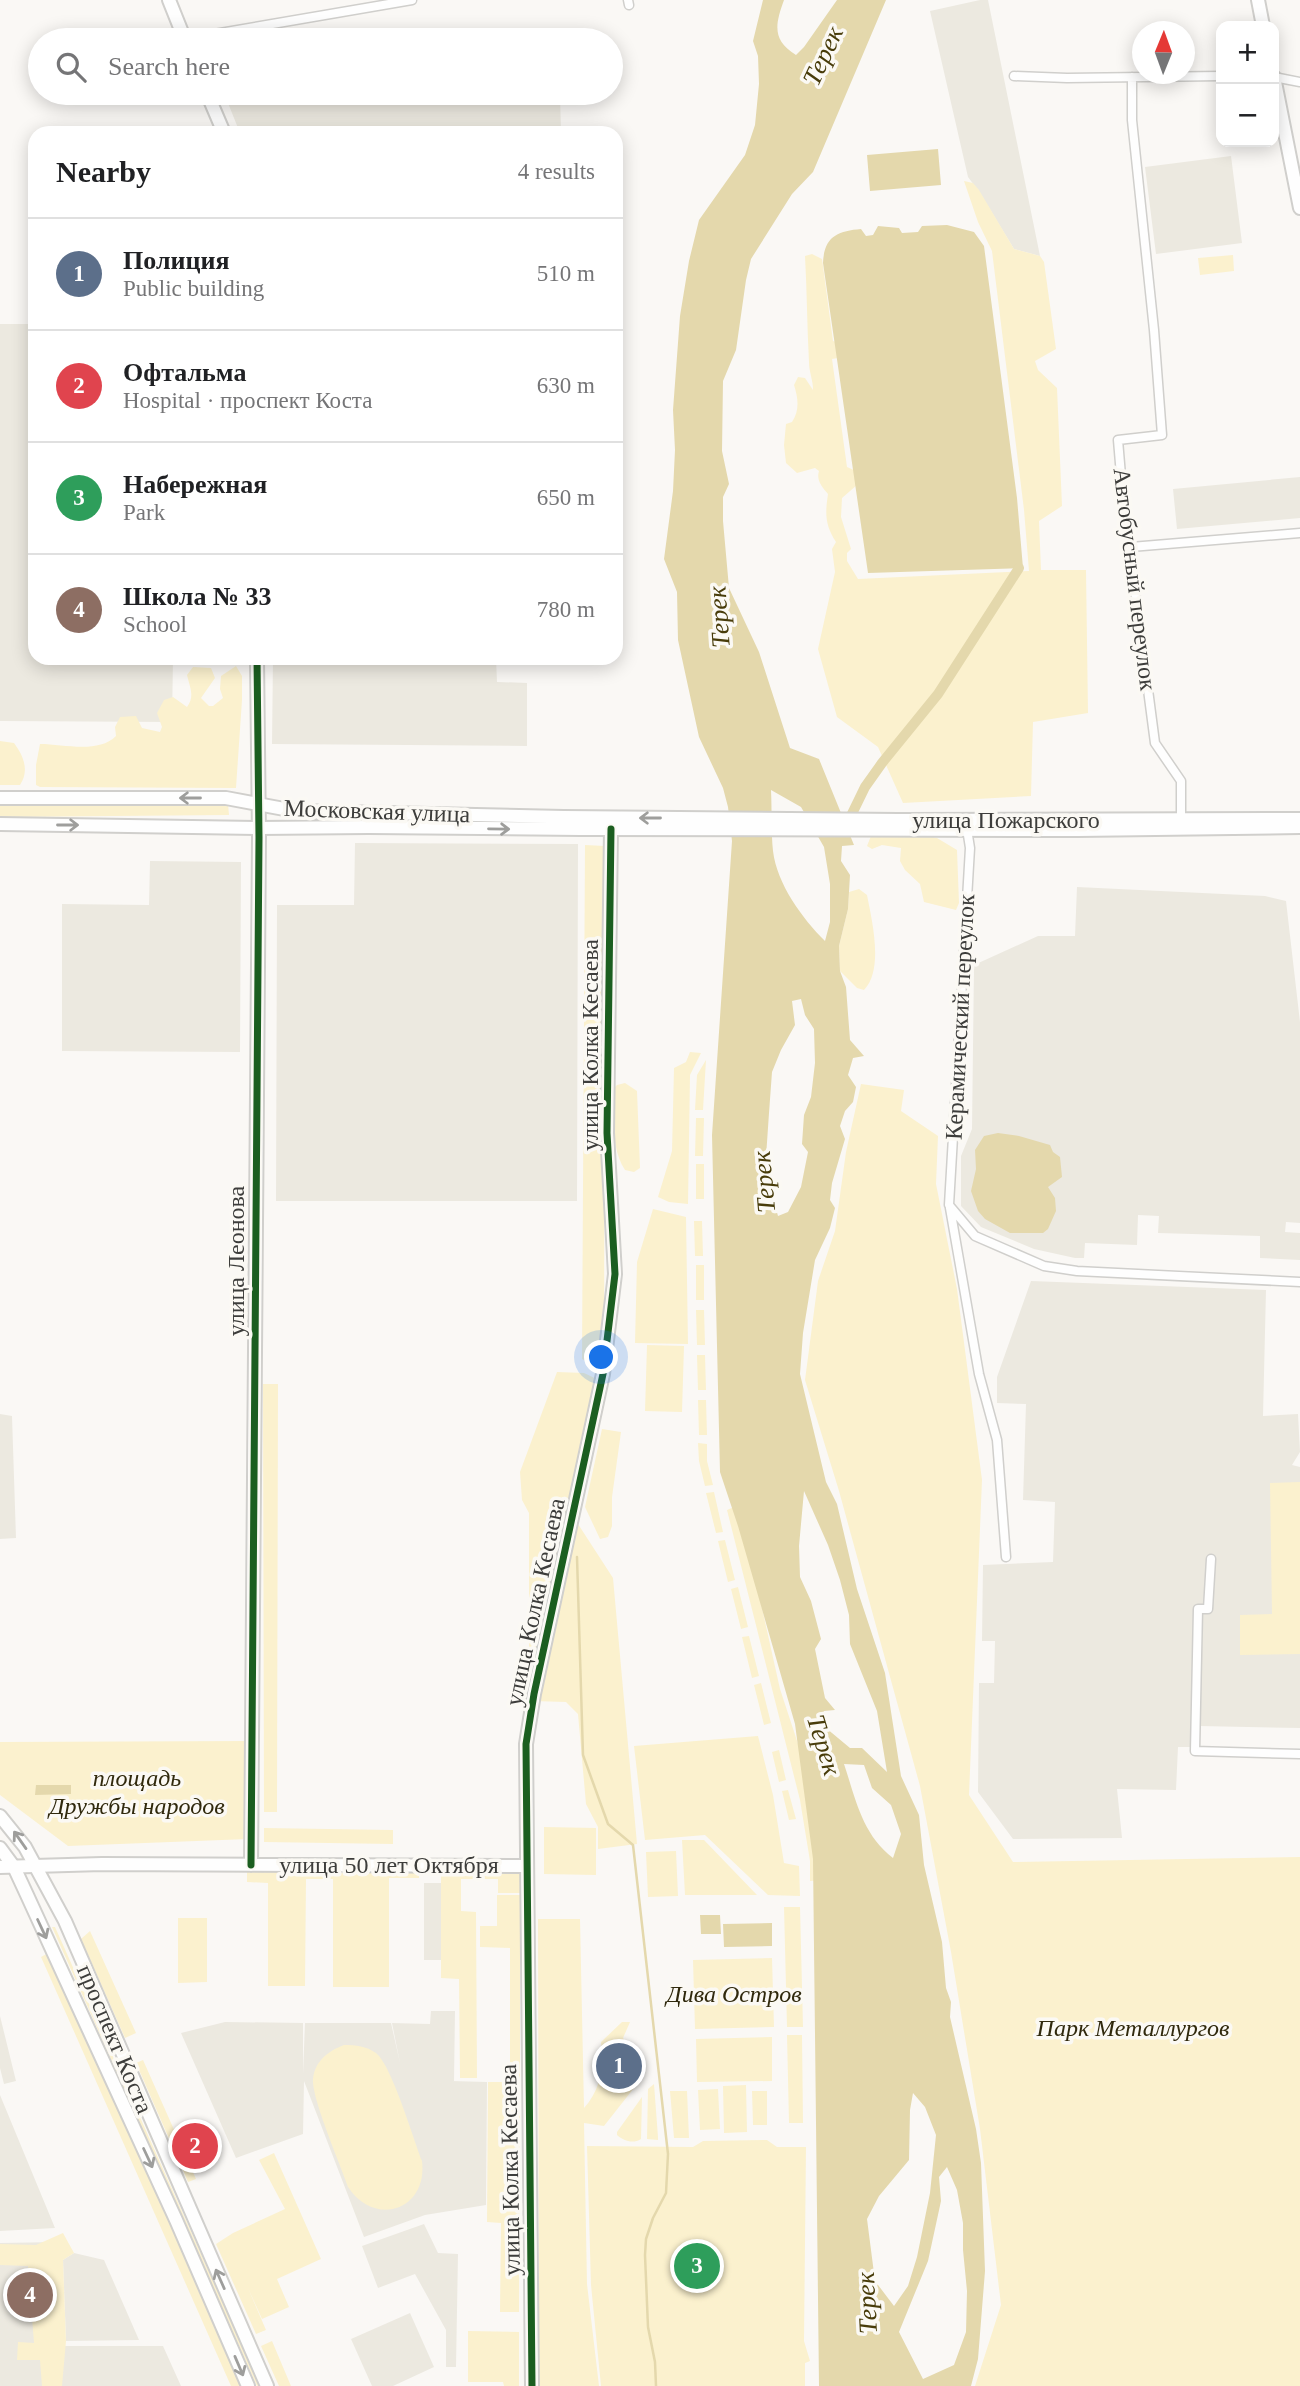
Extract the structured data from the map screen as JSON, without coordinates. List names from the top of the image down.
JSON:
{
  "streets": {
    "main road": [
      "Московская улица",
      "улица Пожарского",
      "улица Колка Кесаева",
      "улица Леонова",
      "улица 50 лет Октября",
      "проспект Коста"
    ],
    "street": ["Автобусный переулок", "Керамический переулок"]
  },
  "crossings": [
    ["Автобусный переулок", "улица Пожарского"],
    ["Московская улица", "улица Пожарского"],
    ["Московская улица", "улица Колка Кесаева"],
    ["Московская улица", "улица Леонова"],
    ["улица Пожарского", "Керамический переулок"],
    ["улица Колка Кесаева", "улица 50 лет Октября"],
    ["улица Леонова", "улица 50 лет Октября"],
    ["улица 50 лет Октября", "проспект Коста"]
  ],
  "water": ["Терек"],
  "parks": ["площадь Дружбы народов", "Дива Остров", "Парк Металлургов"],
  "north": "top",
  "page": {
    "map_buttons": ["+", "−"],
    "search": "Search here",
    "heading": ["Nearby", "4 results"],
    "list": [
      {
        "mark": "1",
        "name": "Полиция",
        "note": "Public building",
        "value": "510 m"
      },
      {
        "mark": "2",
        "name": "Офтальма",
        "note": "Hospital · проспект Коста",
        "value": "630 m"
      },
      {
        "mark": "3",
        "name": "Набережная",
        "note": "Park",
        "value": "650 m"
      },
      {
        "mark": "4",
        "name": "Школа № 33",
        "note": "School",
        "value": "780 m"
      }
    ],
    "pins": [
      "1",
      "2",
      "3",
      "4"
    ]
  }
}
